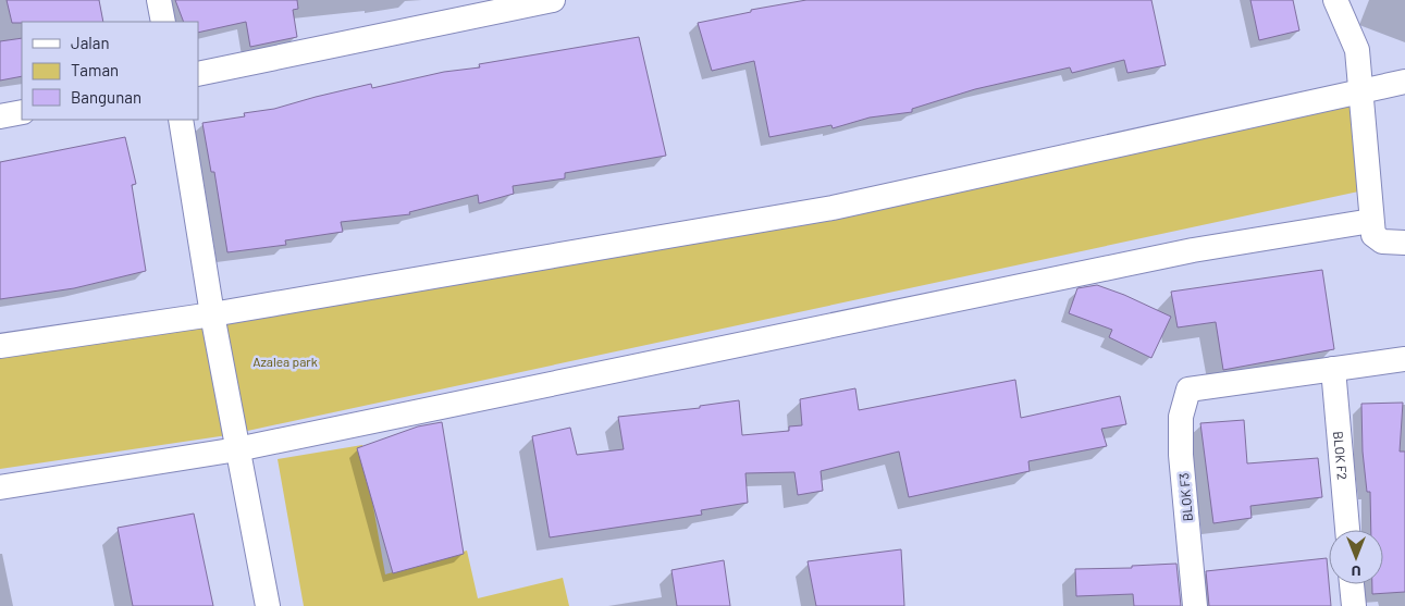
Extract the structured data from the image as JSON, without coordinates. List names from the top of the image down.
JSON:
{
  "streets": {
    "street": ["BLOK F2", "BLOK F3"]
  },
  "crossings": [
    ["BLOK F2", "BLOK F3"]
  ],
  "parks": ["Azalea park"],
  "legend": ["Jalan", "Taman", "Bangunan"],
  "north": "bottom"
}
